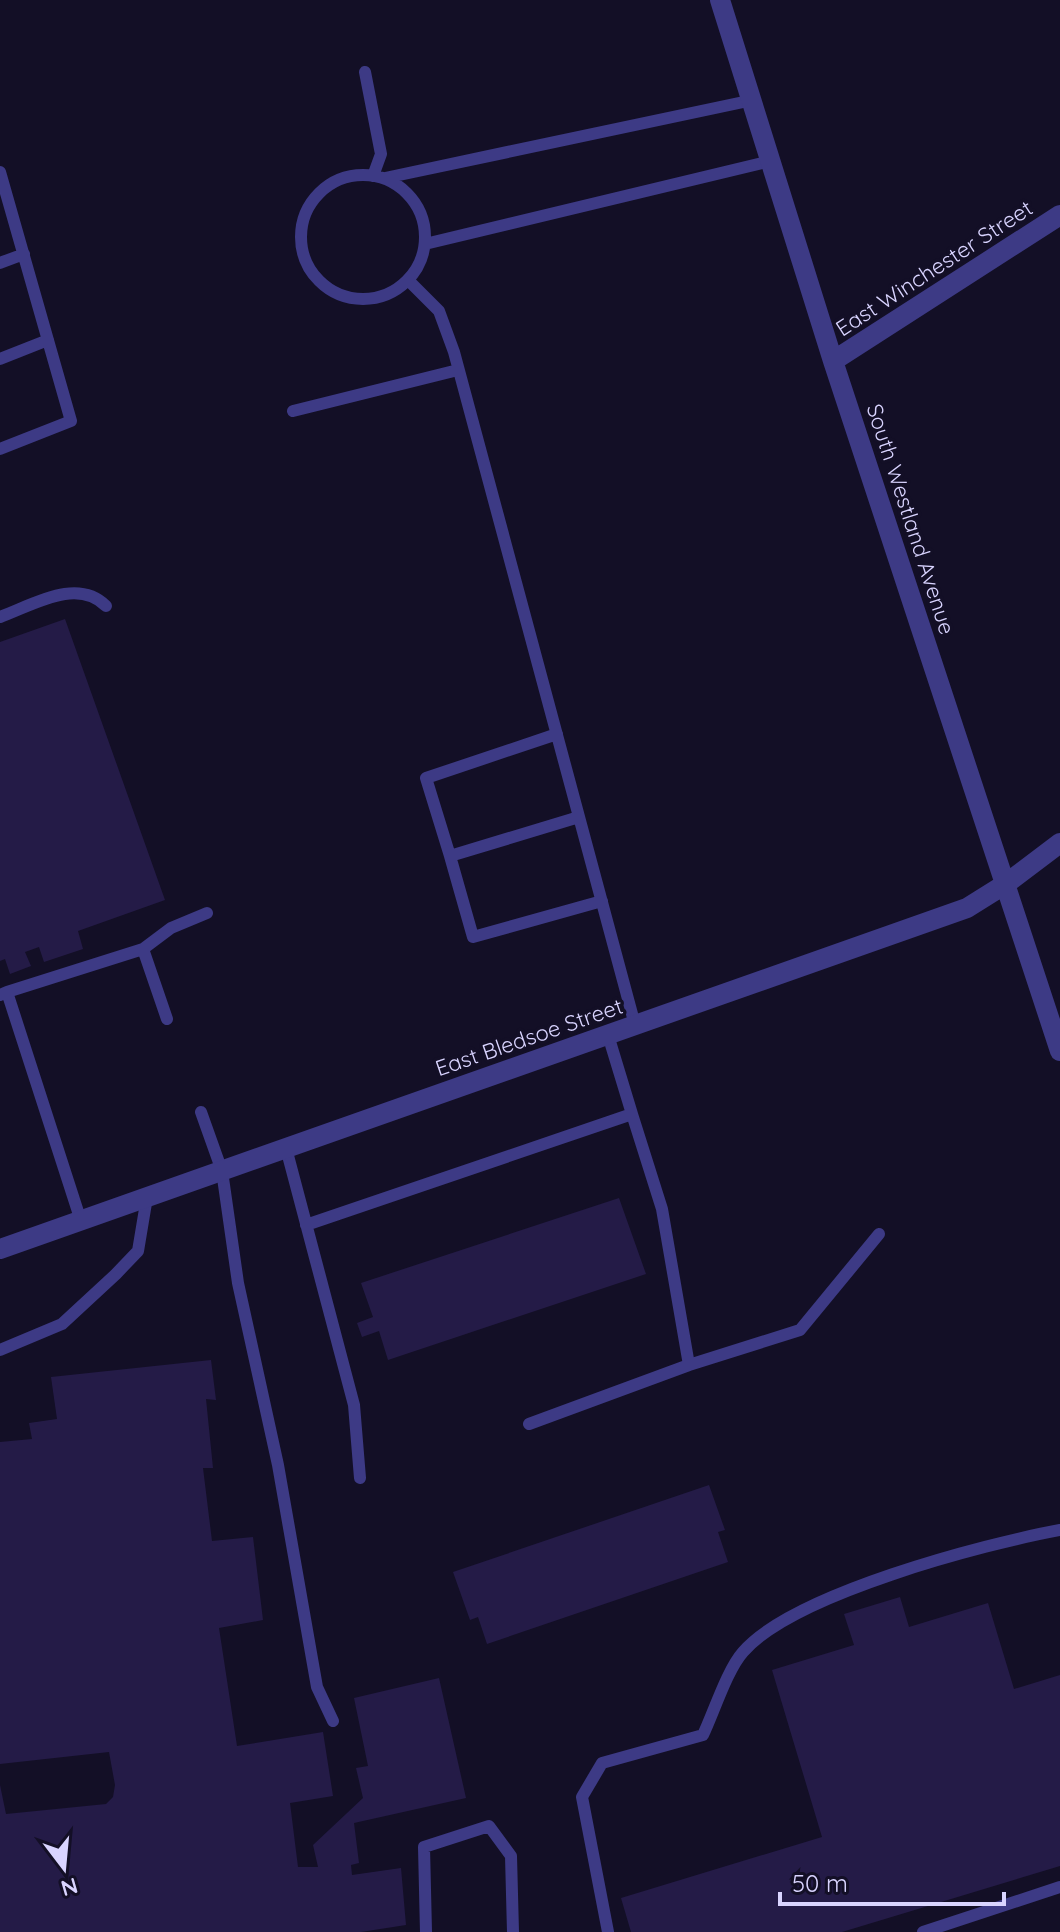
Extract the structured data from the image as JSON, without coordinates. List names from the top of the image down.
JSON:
{
  "streets": {
    "street": ["East Winchester Street", "South Westland Avenue", "East Bledsoe Street"]
  },
  "crossings": [
    ["East Winchester Street", "South Westland Avenue"],
    ["South Westland Avenue", "East Bledsoe Street"]
  ],
  "scale_bar": "50 m",
  "north": "bottom"
}
